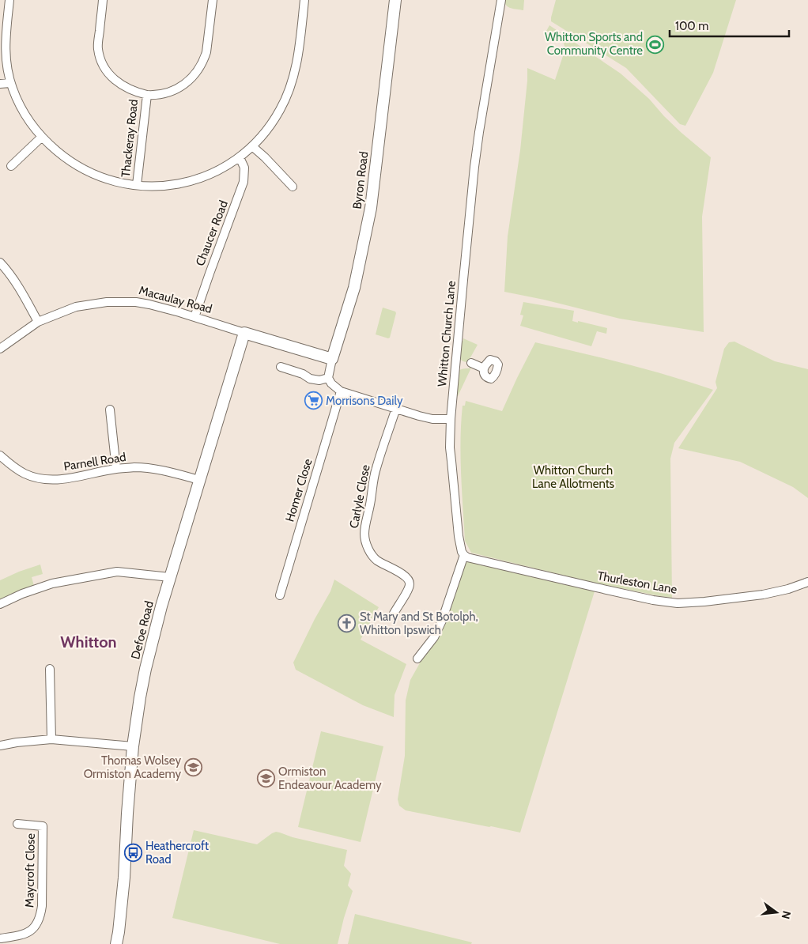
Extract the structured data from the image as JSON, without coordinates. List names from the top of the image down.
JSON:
{
  "streets": {
    "street": [
      "Thackeray Road",
      "Byron Road",
      "Chaucer Road",
      "Macaulay Road",
      "Whitton Church Lane",
      "Parnell Road",
      "Homer Close",
      "Carlyle Close",
      "Thurleston Lane",
      "Defoe Road",
      "Maycroft Close"
    ]
  },
  "crossings": [
    ["Byron Road", "Macaulay Road"],
    ["Chaucer Road", "Macaulay Road"],
    ["Macaulay Road", "Defoe Road"],
    ["Whitton Church Lane", "Thurleston Lane"],
    ["Parnell Road", "Defoe Road"]
  ],
  "districts": ["Whitton"],
  "parks": ["Whitton Church Lane Allotments"],
  "places": {
    "sports": ["Whitton Sports and Community Centre"],
    "supermarket": ["Morrisons Daily"],
    "church": ["St Mary and St Botolph, Whitton Ipswich"],
    "school or university": ["Thomas Wolsey Ormiston Academy", "Ormiston Endeavour Academy"],
    "bus stop": ["Heathercroft Road"]
  },
  "scale_bar": "100 m",
  "north": "right"
}
